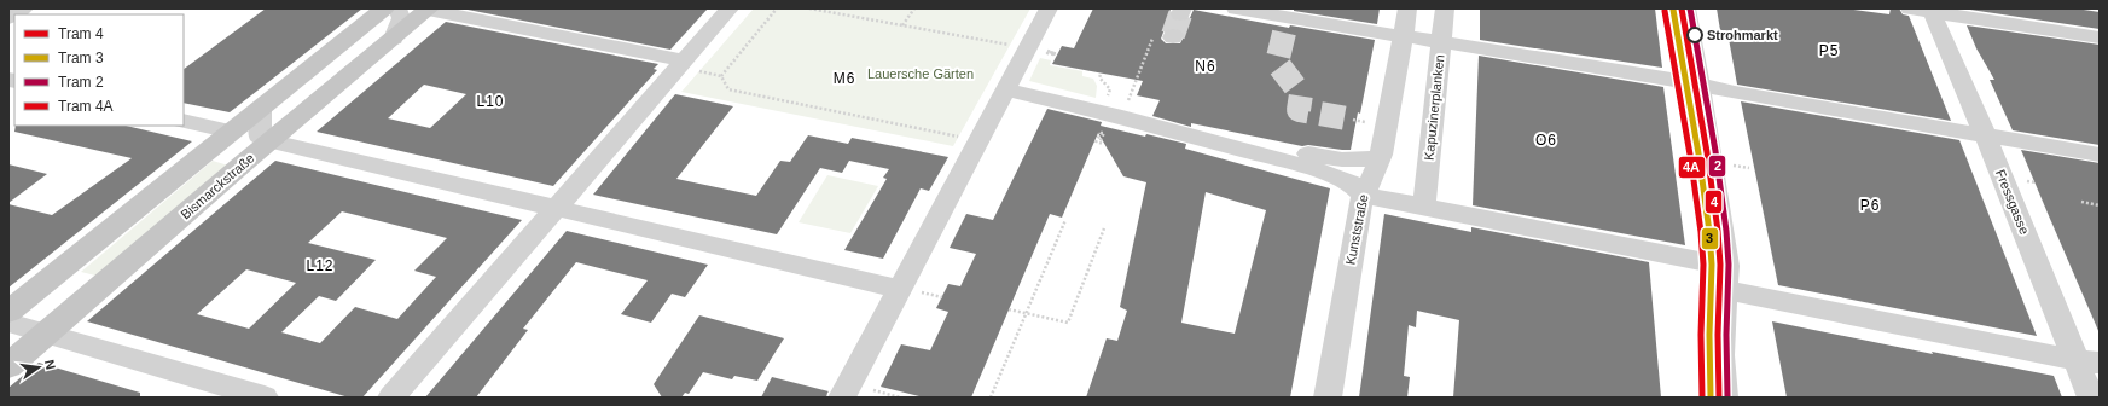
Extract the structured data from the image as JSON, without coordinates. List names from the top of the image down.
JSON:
{
  "streets": {
    "main road": ["Bismarckstraße"],
    "street": ["Kapuzinerplanken", "Fressgasse", "Kunststraße"]
  },
  "districts": [
    "P5",
    "N6",
    "M6",
    "L10",
    "O6",
    "P6",
    "L12"
  ],
  "parks": ["Lauersche Gärten"],
  "places": ["Strohmarkt"],
  "lines": [
    "tram line 4",
    "tram line 2",
    "tram line 3",
    "tram line 4A"
  ],
  "legend": [
    "Tram 4",
    "Tram 3",
    "Tram 2",
    "Tram 4A"
  ],
  "north": "right"
}
